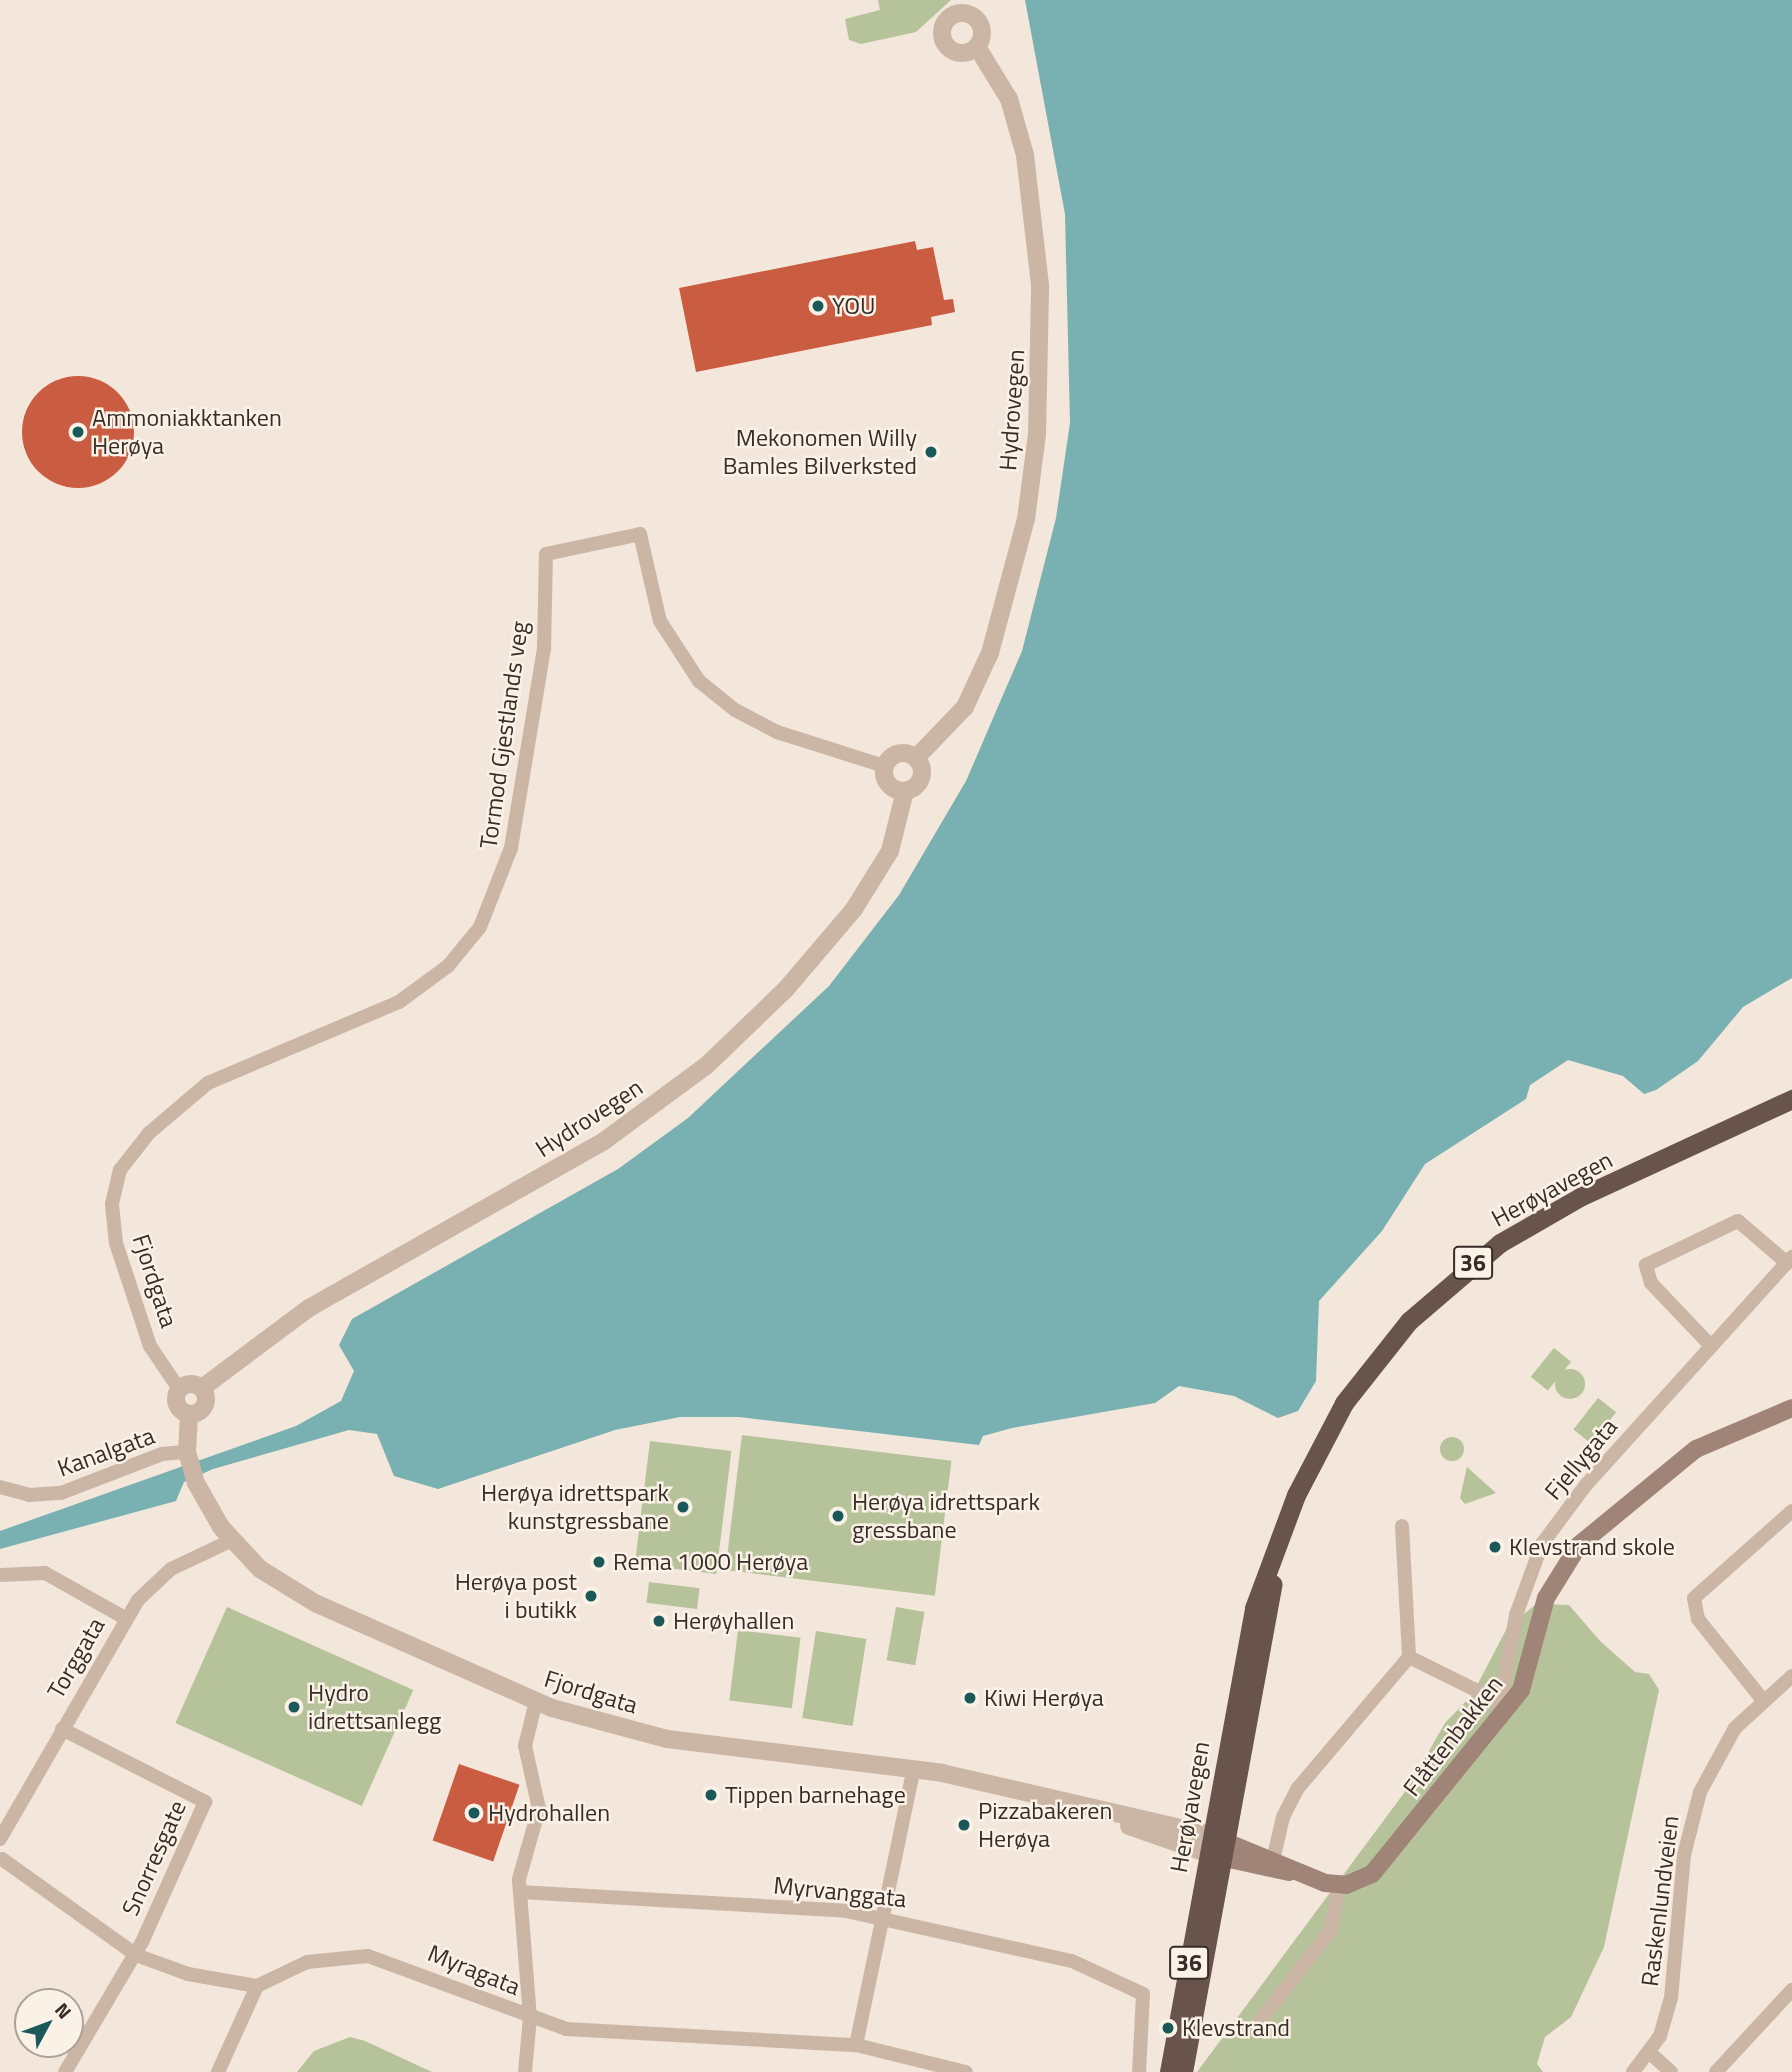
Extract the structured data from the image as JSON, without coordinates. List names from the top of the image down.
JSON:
{
  "streets": {
    "highway": ["Herøyavegen", "36"],
    "main road": ["Flåttenbakken"],
    "street": [
      "Hydrovegen",
      "Tormod Gjestlands veg",
      "Fjordgata",
      "Kanalgata",
      "Fjellygata",
      "Torggata",
      "Snorresgate",
      "Myrvanggata",
      "Raskenlundveien",
      "Myragata"
    ]
  },
  "crossings": [
    ["Hydrovegen", "Tormod Gjestlands veg"],
    ["Hydrovegen", "Fjordgata"],
    ["Tormod Gjestlands veg", "Fjordgata"],
    ["Herøyavegen", "Fjordgata"],
    ["Fjordgata", "Kanalgata"],
    ["Fjordgata", "Torggata"],
    ["Fjellygata", "Flåttenbakken"],
    ["Torggata", "Snorresgate"]
  ],
  "places": [
    "YOU",
    "Ammoniakktanken Herøya",
    "Mekonomen Willy Bamles Bilverksted",
    "Herøya idrettspark kunstgressbane",
    "Herøya idrettspark gressbane",
    "Klevstrand skole",
    "Rema 1000 Herøya",
    "Herøya post i butikk",
    "Herøyhallen",
    "Kiwi Herøya",
    "Hydro idrettsanlegg",
    "Tippen barnehage",
    "Hydrohallen",
    "Pizzabakeren Herøya",
    "Klevstrand"
  ],
  "north": "top right"
}
